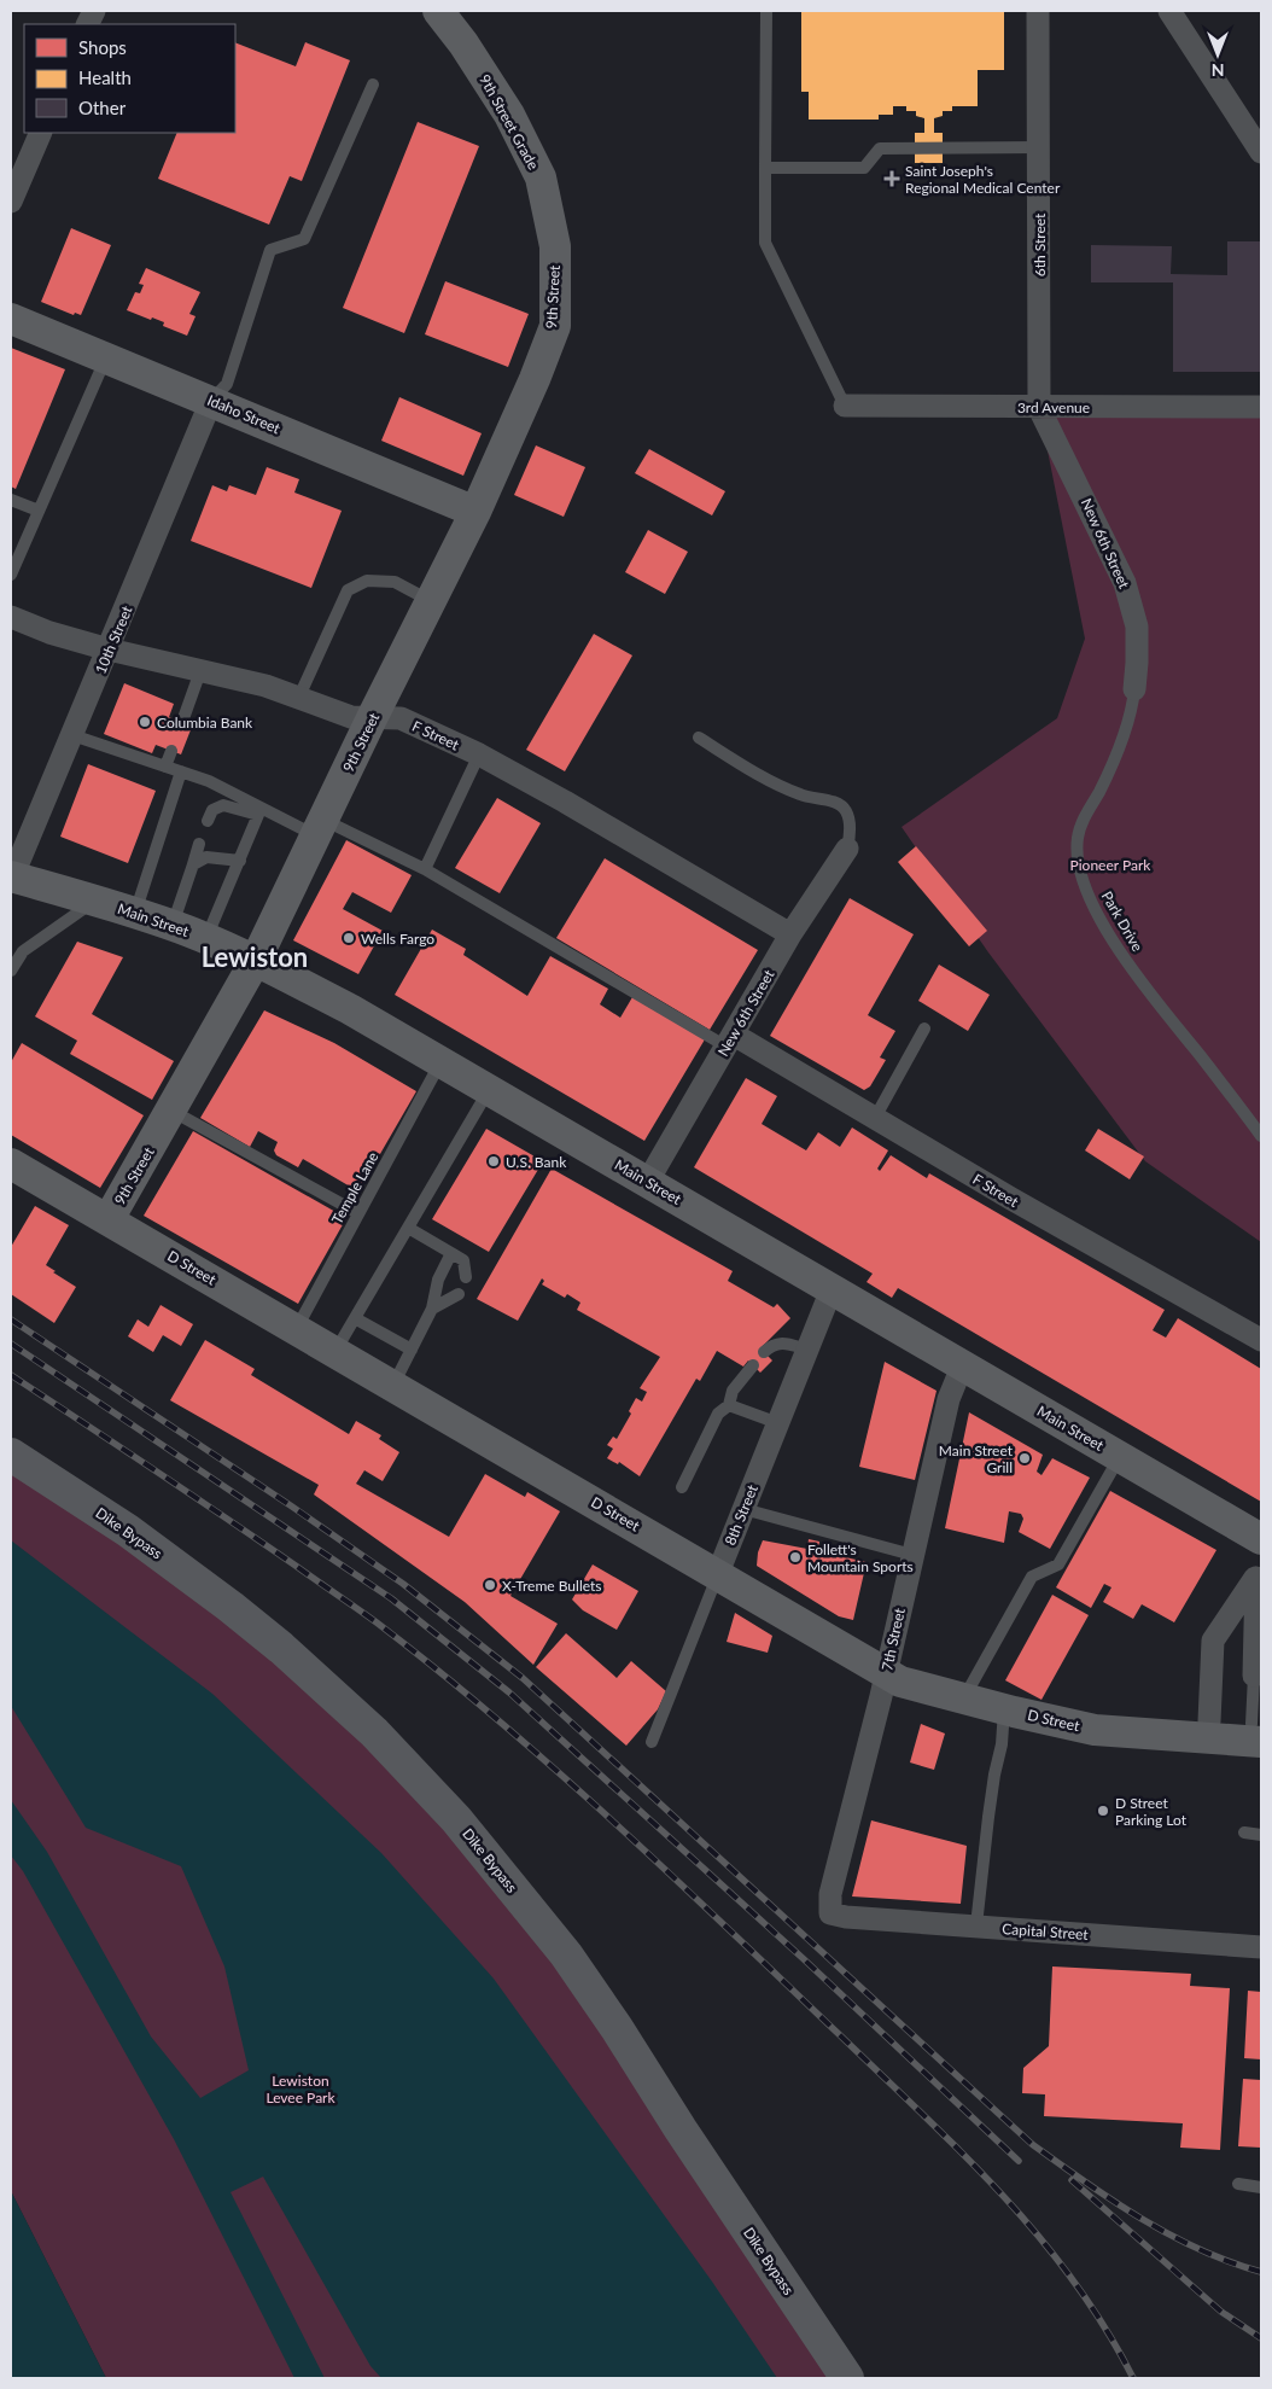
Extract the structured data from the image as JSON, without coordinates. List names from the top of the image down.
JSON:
{
  "streets": {
    "highway": ["Dike Bypass"],
    "main road": [
      "9th Street Grade",
      "9th Street",
      "Idaho Street",
      "Main Street",
      "D Street"
    ],
    "street": [
      "6th Street",
      "3rd Avenue",
      "New 6th Street",
      "10th Street",
      "F Street",
      "8th Street",
      "7th Street",
      "Capital Street"
    ],
    "lane": ["Park Drive", "Temple Lane"]
  },
  "crossings": [
    ["9th Street Grade", "9th Street"],
    ["6th Street", "3rd Avenue"],
    ["6th Street", "New 6th Street"],
    ["9th Street", "Idaho Street"],
    ["9th Street", "F Street"],
    ["9th Street", "Main Street"],
    ["9th Street", "D Street"],
    ["3rd Avenue", "New 6th Street"],
    ["Idaho Street", "10th Street"],
    ["New 6th Street", "F Street"],
    ["New 6th Street", "Main Street"],
    ["New 6th Street", "Park Drive"],
    ["10th Street", "F Street"],
    ["10th Street", "Main Street"],
    ["Main Street", "Temple Lane"],
    ["Main Street", "8th Street"],
    ["Main Street", "7th Street"],
    ["Temple Lane", "D Street"],
    ["D Street", "8th Street"],
    ["D Street", "7th Street"],
    ["7th Street", "Capital Street"]
  ],
  "districts": ["Lewiston"],
  "parks": ["Pioneer Park", "Lewiston Levee Park"],
  "places": {
    "health": ["Saint Joseph's Regional Medical Center"],
    "other": [
      "Columbia Bank",
      "Wells Fargo",
      "U.S. Bank",
      "Main Street Grill",
      "Follett's Mountain Sports",
      "X-Treme Bullets",
      "D Street Parking Lot"
    ]
  },
  "legend": ["Shops", "Health", "Other"],
  "north": "bottom"
}
